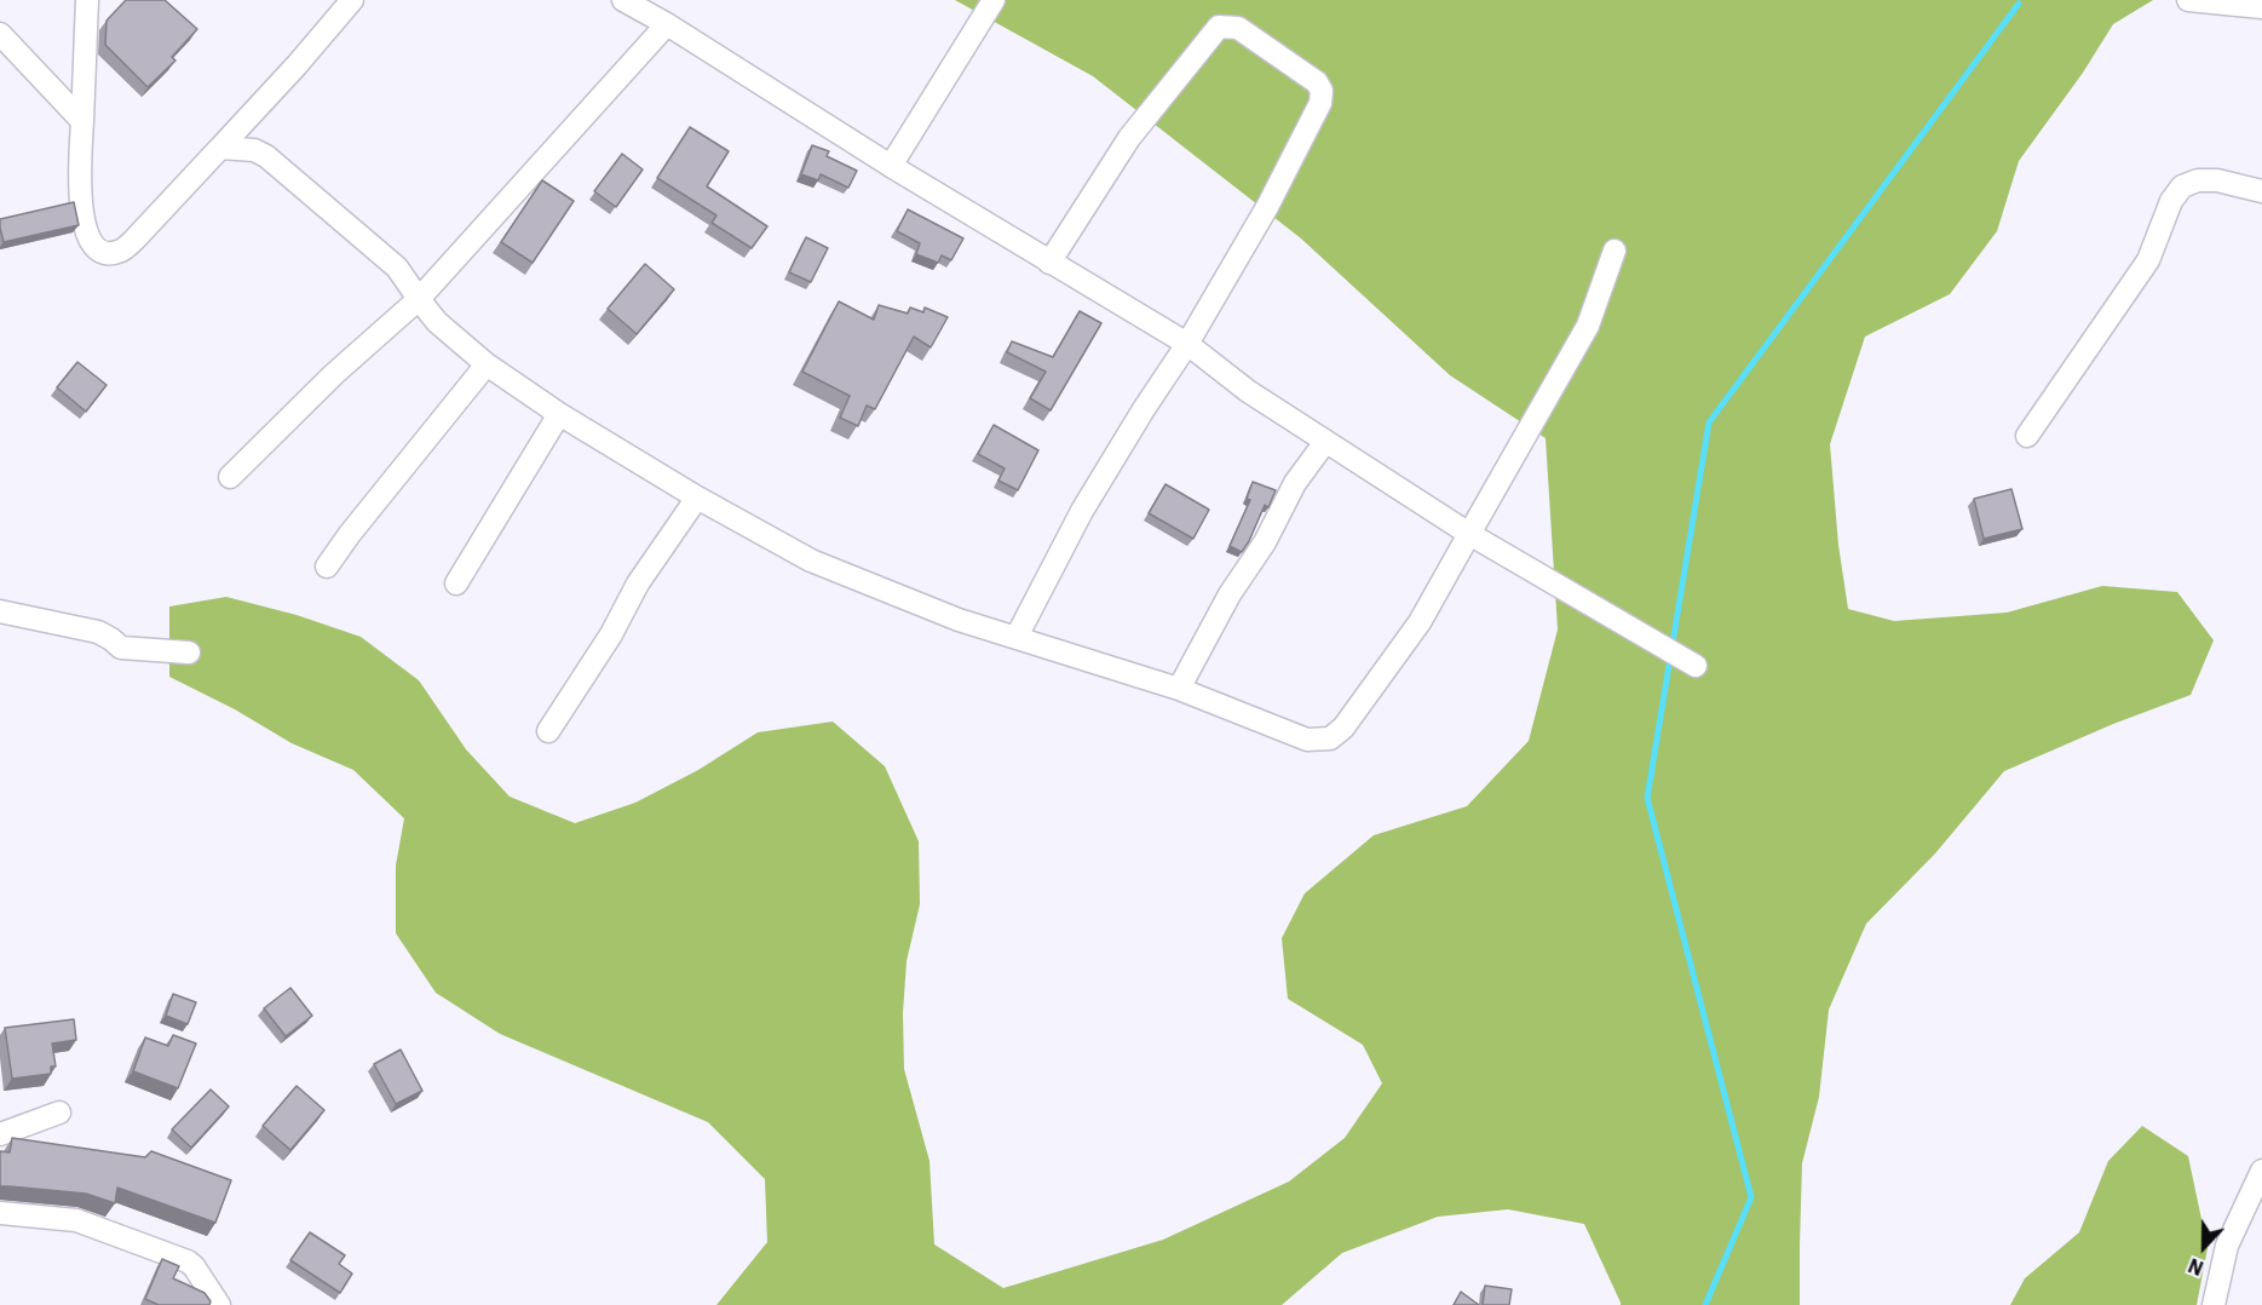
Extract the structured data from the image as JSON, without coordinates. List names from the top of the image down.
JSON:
{
  "north": "bottom"
}
